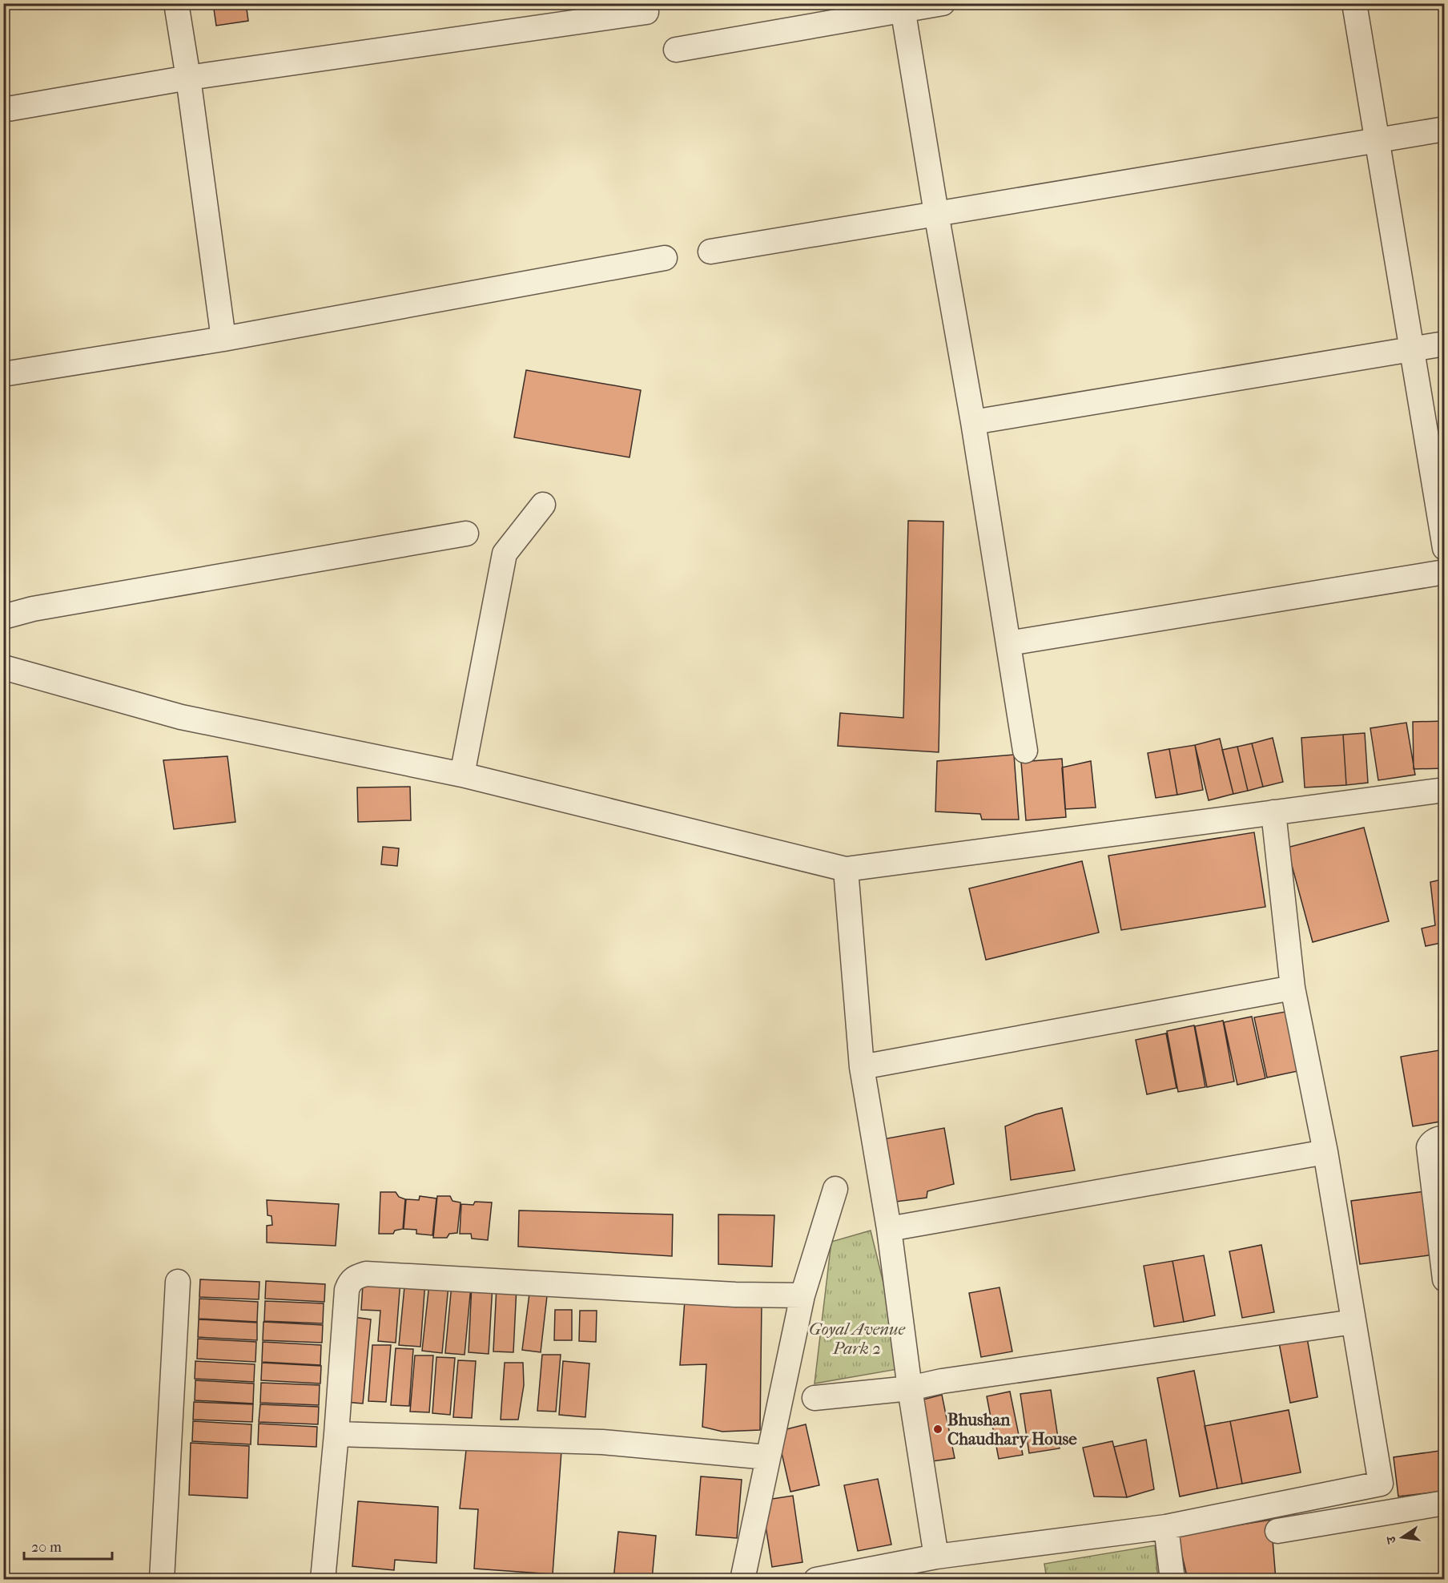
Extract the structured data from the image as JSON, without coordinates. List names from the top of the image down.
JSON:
{
  "parks": ["Goyal Avenue Park 2"],
  "places": ["Bhushan Chaudhary House"],
  "scale_bar": "20 m",
  "north": "left"
}
